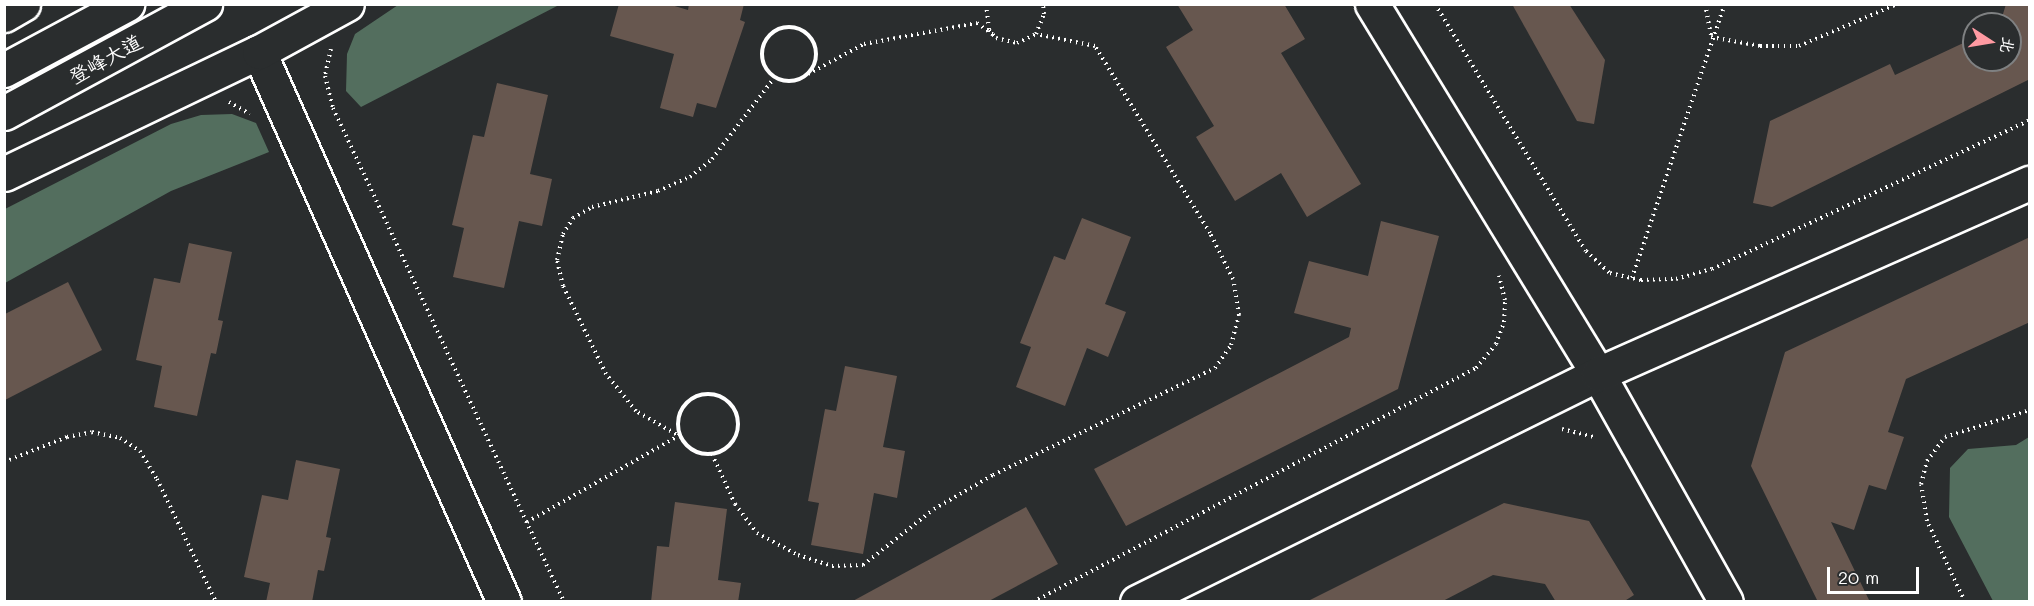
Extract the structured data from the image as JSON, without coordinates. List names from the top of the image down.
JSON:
{
  "streets": {
    "street": ["登峰大道"]
  },
  "scale_bar": "20 m",
  "north": "right"
}
